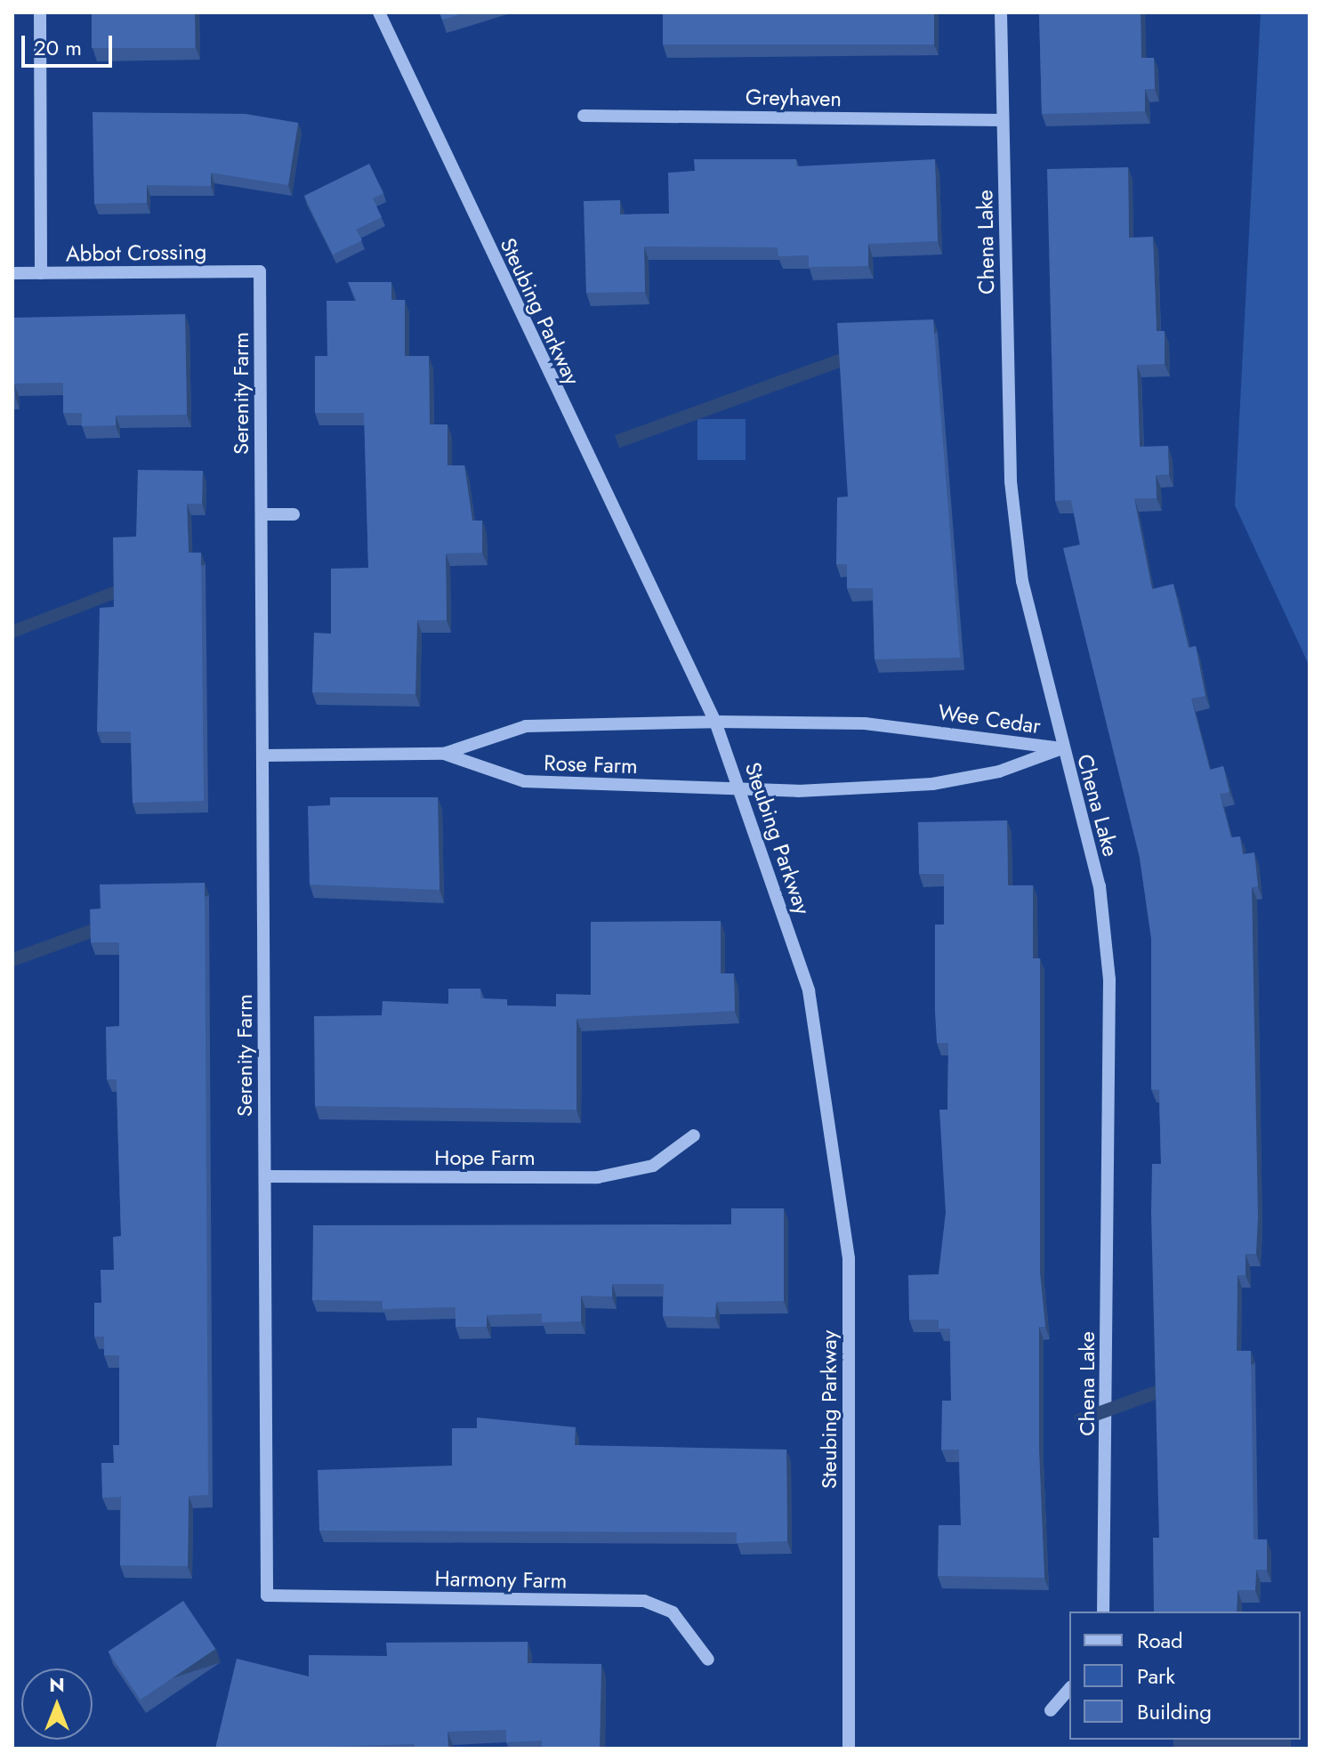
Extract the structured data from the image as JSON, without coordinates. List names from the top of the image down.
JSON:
{
  "streets": {
    "street": [
      "Greyhaven",
      "Chena Lake",
      "Abbot Crossing",
      "Steubing Parkway",
      "Serenity Farm",
      "Wee Cedar",
      "Rose Farm",
      "Hope Farm",
      "Harmony Farm"
    ]
  },
  "crossings": [
    ["Greyhaven", "Chena Lake"],
    ["Chena Lake", "Wee Cedar"],
    ["Abbot Crossing", "Serenity Farm"],
    ["Steubing Parkway", "Wee Cedar"],
    ["Steubing Parkway", "Rose Farm"],
    ["Serenity Farm", "Rose Farm"],
    ["Serenity Farm", "Hope Farm"],
    ["Serenity Farm", "Harmony Farm"],
    ["Wee Cedar", "Rose Farm"]
  ],
  "legend": ["Road", "Park", "Building"],
  "scale_bar": "20 m",
  "north": "top"
}
